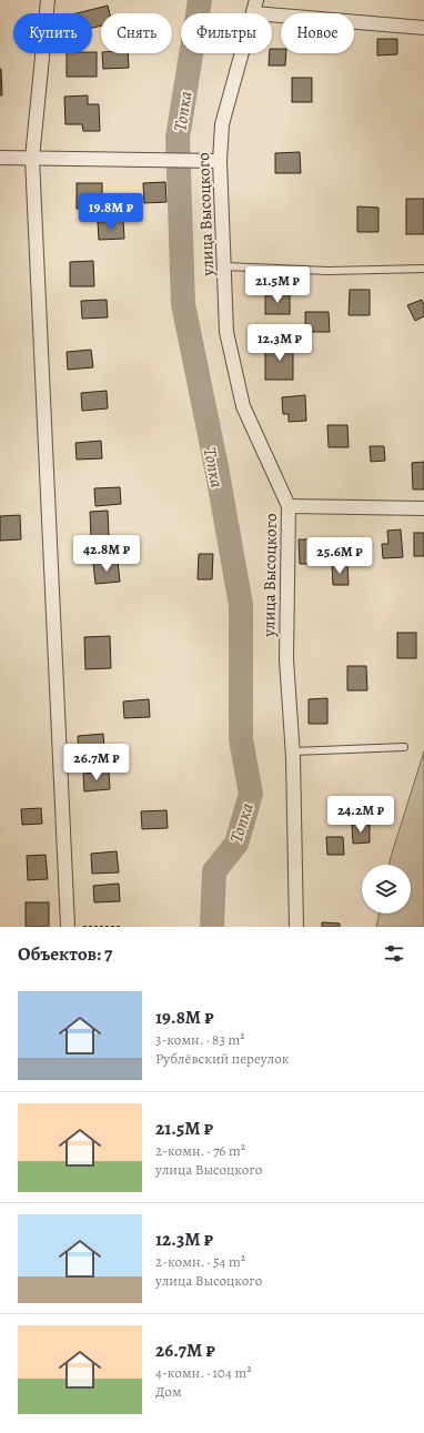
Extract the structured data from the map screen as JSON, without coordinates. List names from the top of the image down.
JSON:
{
  "streets": {
    "street": ["улица Высоцкого"]
  },
  "water": ["Топка"],
  "page": {
    "chip": [
      "Купить",
      "Снять",
      "Фильтры",
      "Новое"
    ],
    "price": [
      "19.8M ₽",
      "21.5M ₽",
      "12.3M ₽",
      "42.8M ₽",
      "25.6M ₽",
      "26.7M ₽",
      "24.2M ₽"
    ],
    "heading": "Объектов: 7",
    "list": [
      {
        "name": "19.8M ₽",
        "note": "3-комн. · 83 m² · Рублёвский переулок"
      },
      {
        "name": "21.5M ₽",
        "note": "2-комн. · 76 m² · улица Высоцкого"
      },
      {
        "name": "12.3M ₽",
        "note": "2-комн. · 54 m² · улица Высоцкого"
      },
      {
        "name": "26.7M ₽",
        "note": "4-комн. · 104 m² · Дом"
      }
    ]
  }
}
